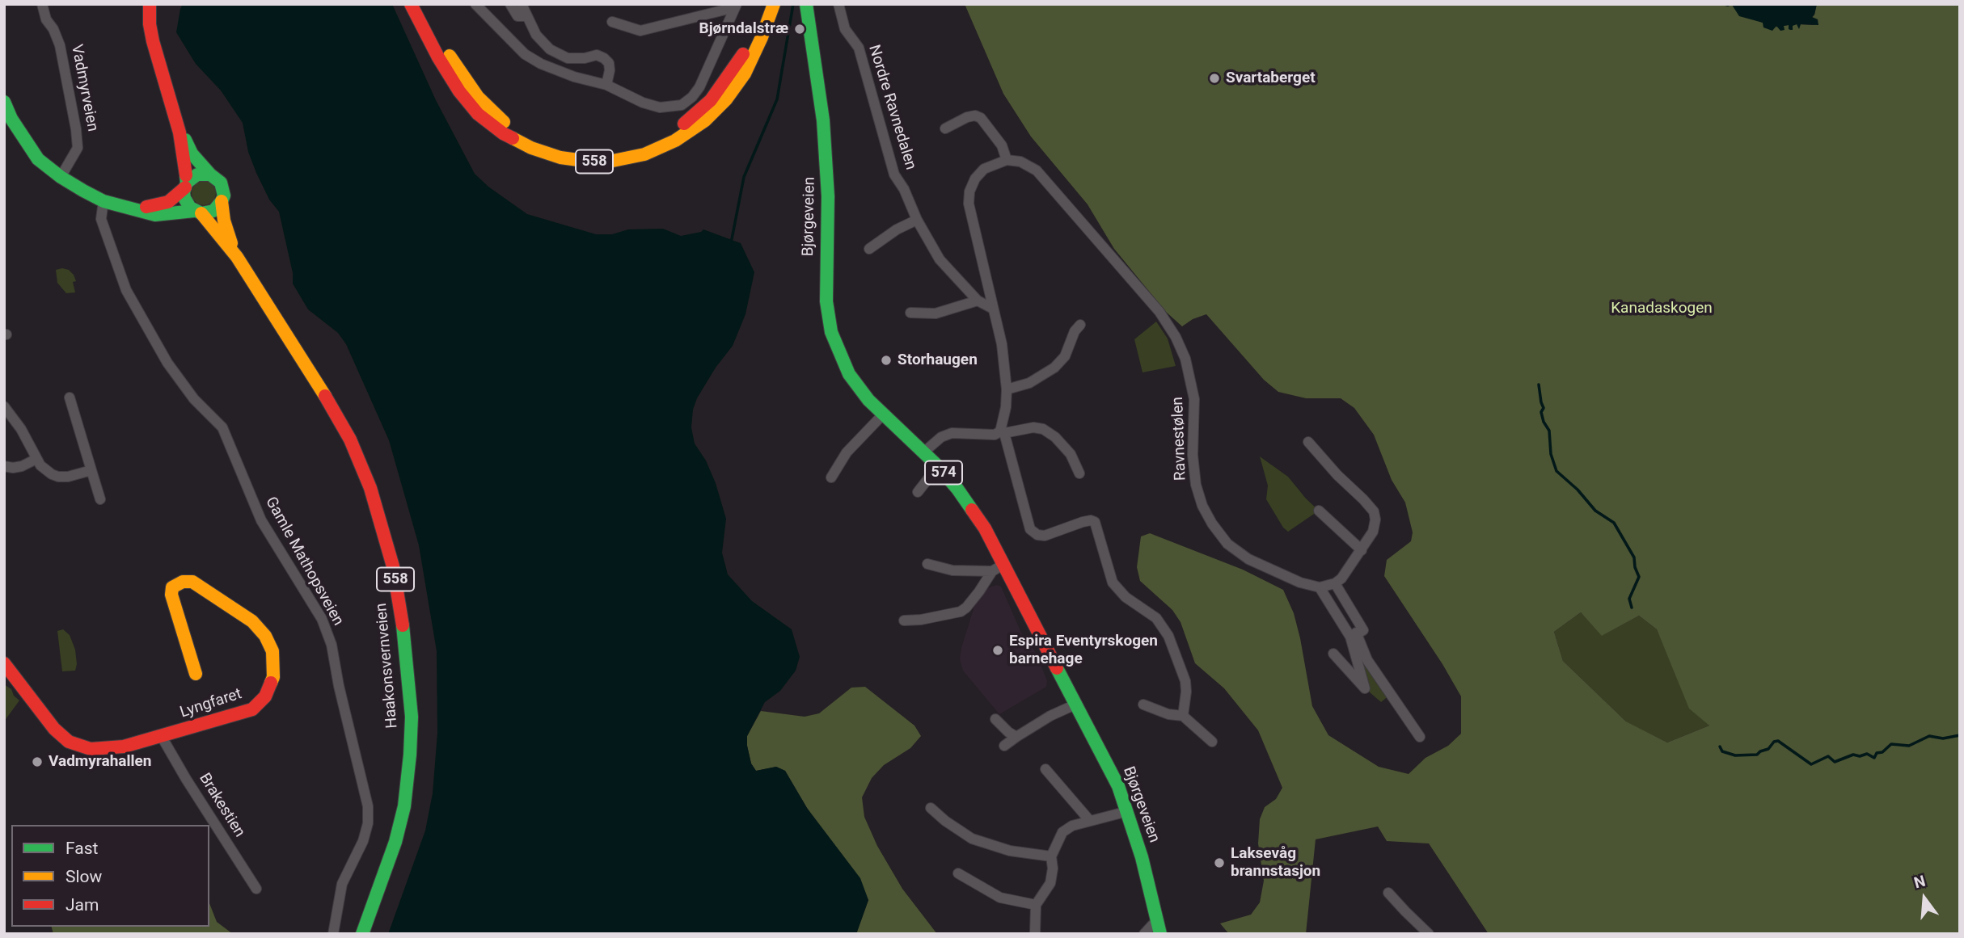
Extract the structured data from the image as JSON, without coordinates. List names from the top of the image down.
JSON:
{
  "streets": {
    "main road": [
      "558",
      "Bjørgeveien",
      "574",
      "Haakonsvernveien",
      "Lyngfaret"
    ],
    "street": [
      "Vadmyrveien",
      "Nordre Ravnedalen",
      "Ravnestølen",
      "Gamle Mathopsveien",
      "Brakestien"
    ]
  },
  "crossings": [
    ["558", "Haakonsvernveien"],
    ["Lyngfaret", "Brakestien"]
  ],
  "parks": ["Kanadaskogen"],
  "places": [
    "Bjørndalstræ",
    "Svartaberget",
    "Storhaugen",
    "Espira Eventyrskogen barnehage",
    "Vadmyrahallen",
    "Laksevåg brannstasjon"
  ],
  "legend": ["Fast", "Slow", "Jam"],
  "north": "top"
}
